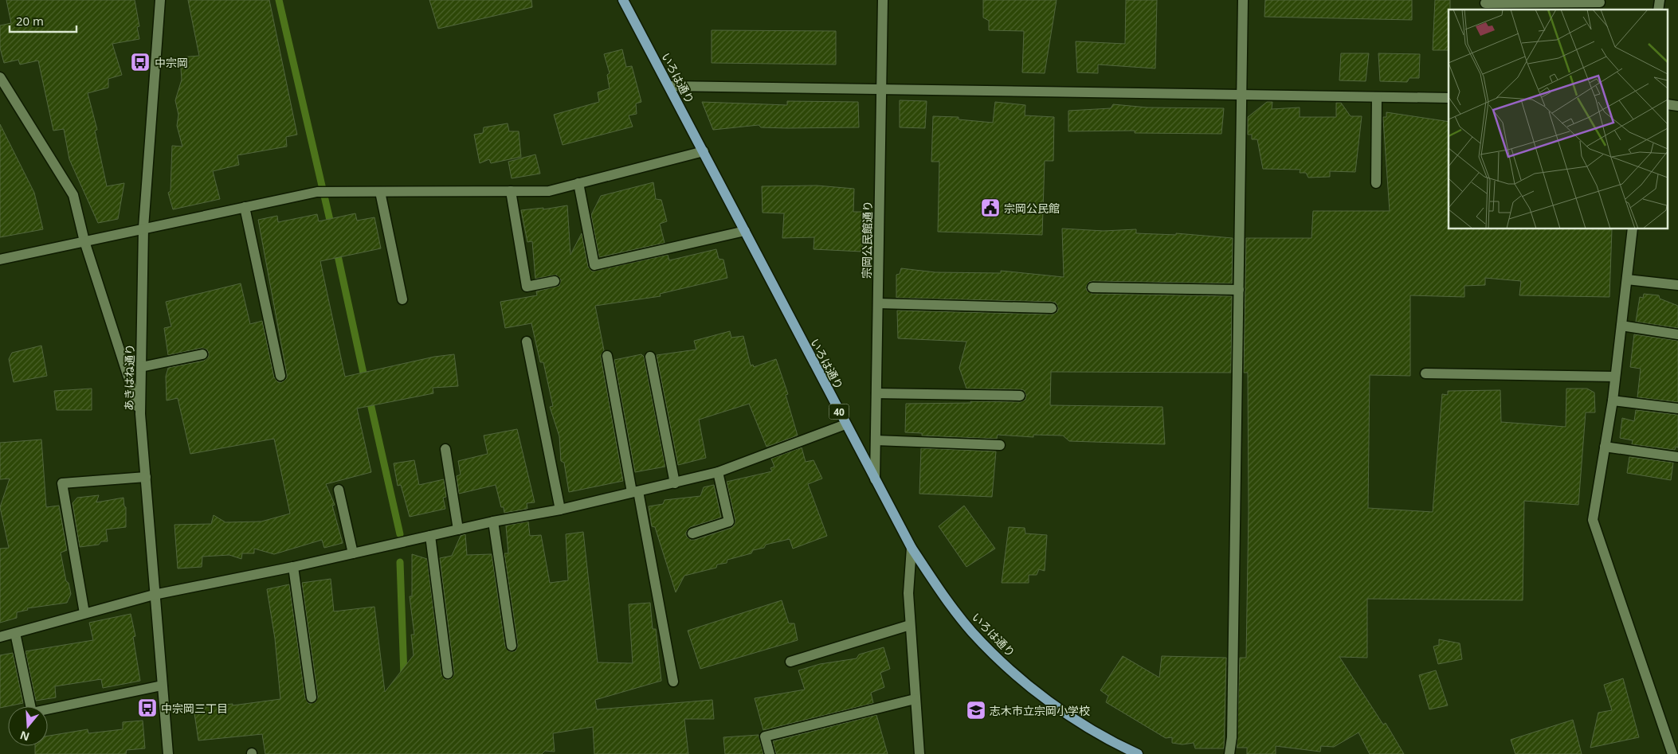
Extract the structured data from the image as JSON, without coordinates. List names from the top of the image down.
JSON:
{
  "streets": {
    "main road": ["いろは通り", "40"],
    "street": ["宗岡公民館通り", "あきはね通り"]
  },
  "crossings": [
    ["いろは通り", "宗岡公民館通り"]
  ],
  "places": {
    "bus stop": ["中宗岡", "中宗岡三丁目"],
    "public building": ["宗岡公民館"],
    "school or university": ["志木市立宗岡小学校"]
  },
  "scale_bar": "20 m",
  "north": "bottom"
}
